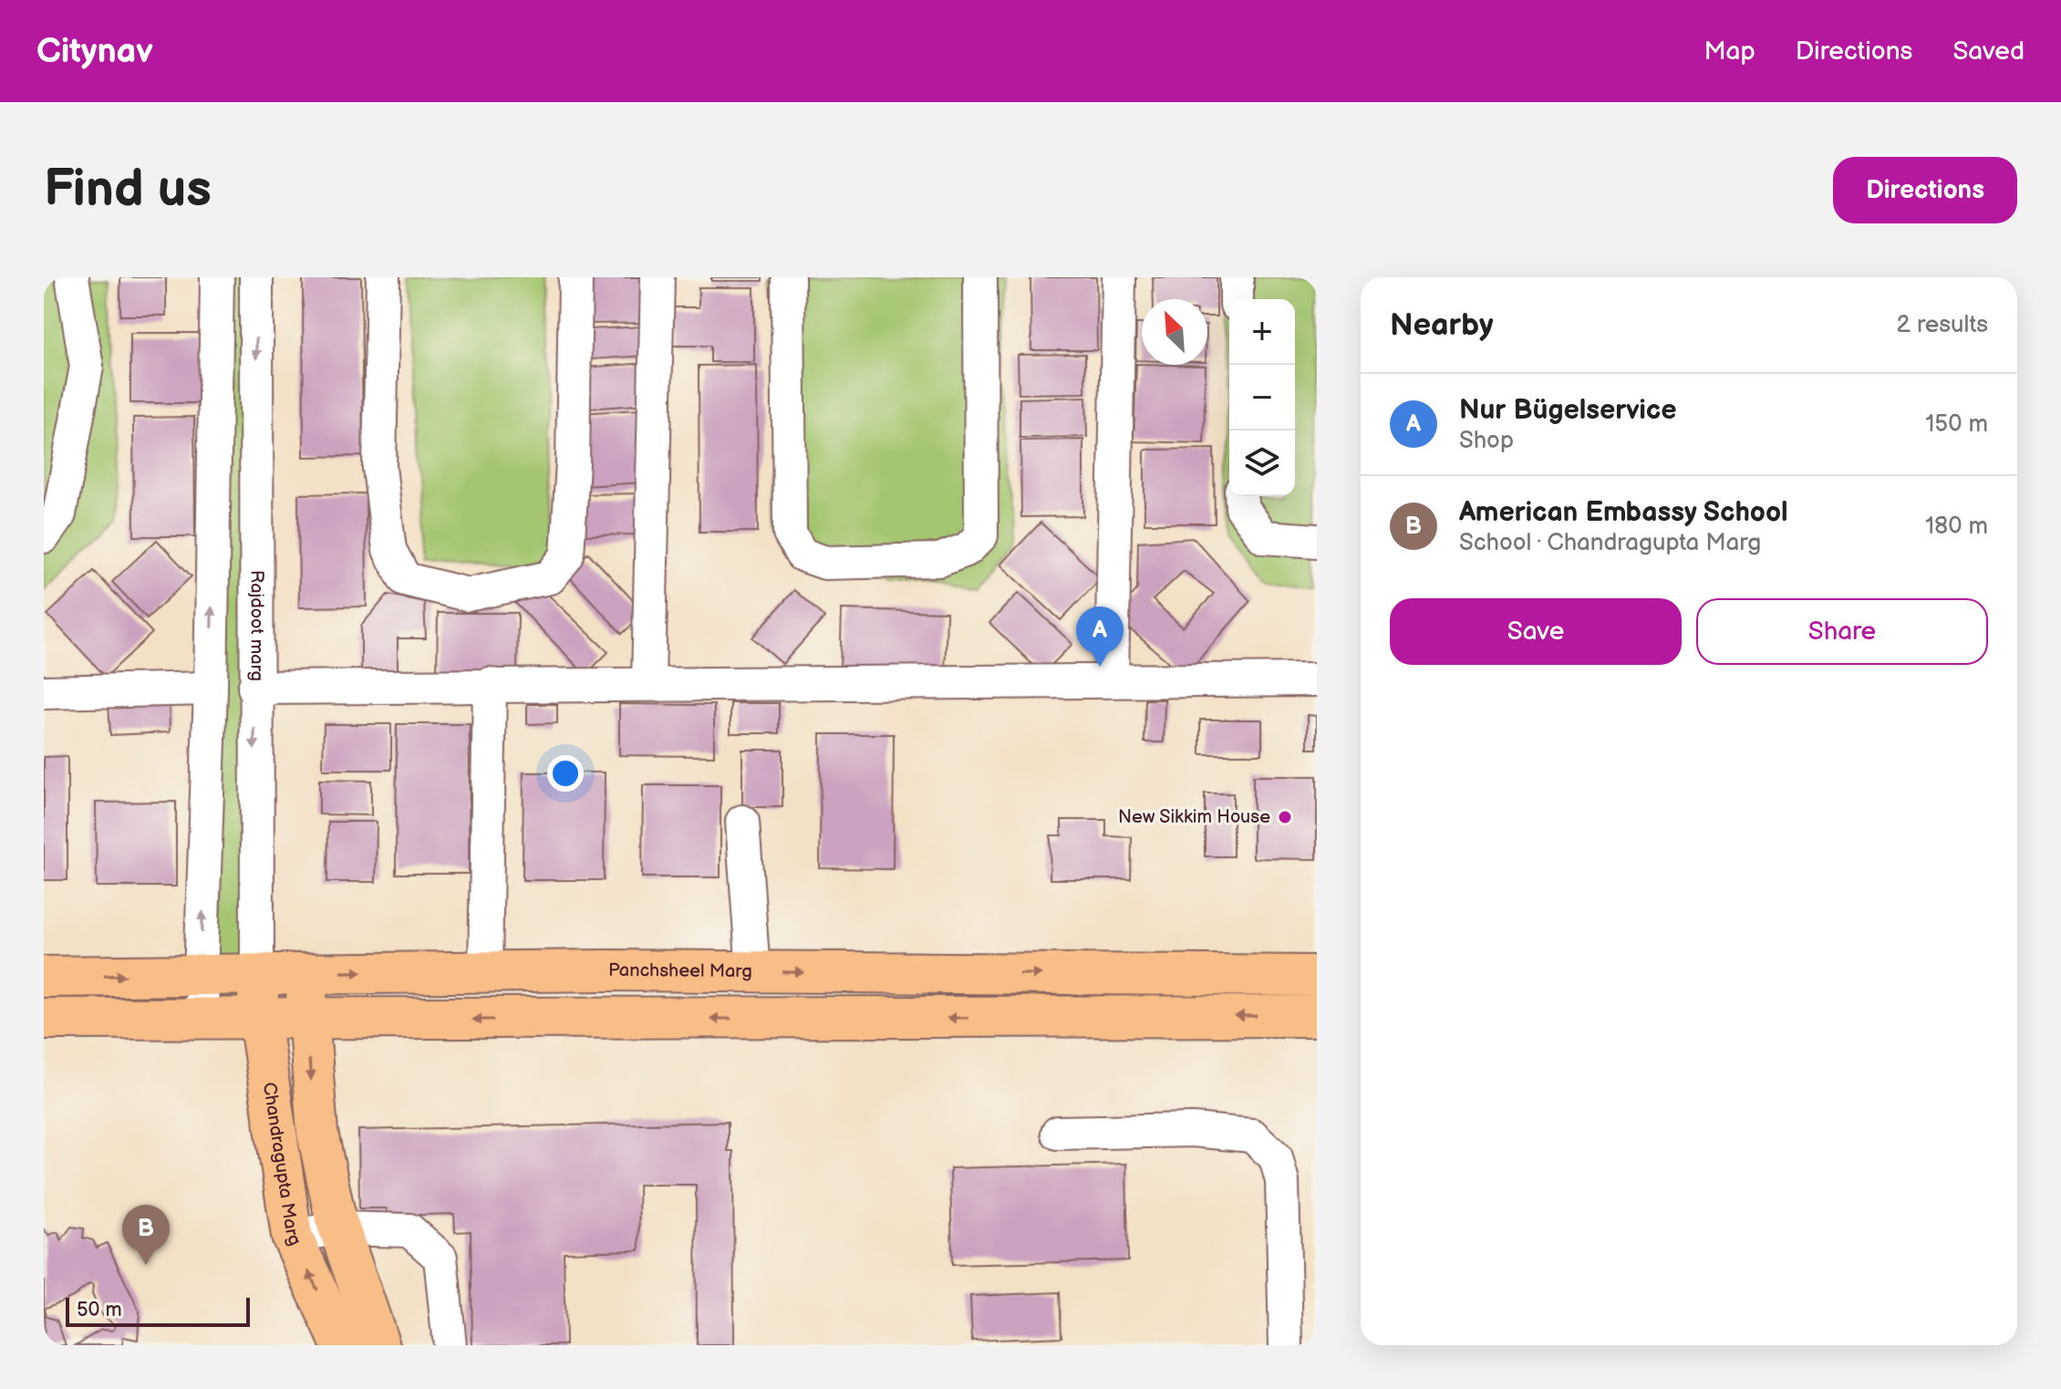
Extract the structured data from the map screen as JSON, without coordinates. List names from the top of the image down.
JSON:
{
  "streets": {
    "main road": ["Panchsheel Marg", "Chandragupta Marg"],
    "street": ["Rajdoot marg"]
  },
  "crossings": [
    ["Rajdoot marg", "Panchsheel Marg"],
    ["Rajdoot marg", "Chandragupta Marg"],
    ["Panchsheel Marg", "Chandragupta Marg"]
  ],
  "places": ["New Sikkim House"],
  "scale_bar": "50 m",
  "north": "top left",
  "page": {
    "header": "Citynav",
    "nav": ["Map", "Directions", "Saved"],
    "buttons": [
      "Directions",
      ["Save", "Share"]
    ],
    "title": "Find us",
    "heading": ["Nearby", "2 results"],
    "map_buttons": ["+", "−"],
    "list": [
      {
        "mark": "A",
        "name": "Nur Bügelservice",
        "note": "Shop",
        "value": "150 m"
      },
      {
        "mark": "B",
        "name": "American Embassy School",
        "note": "School · Chandragupta Marg",
        "value": "180 m"
      }
    ],
    "pins": ["A", "B"],
    "scale": "50 m"
  }
}
